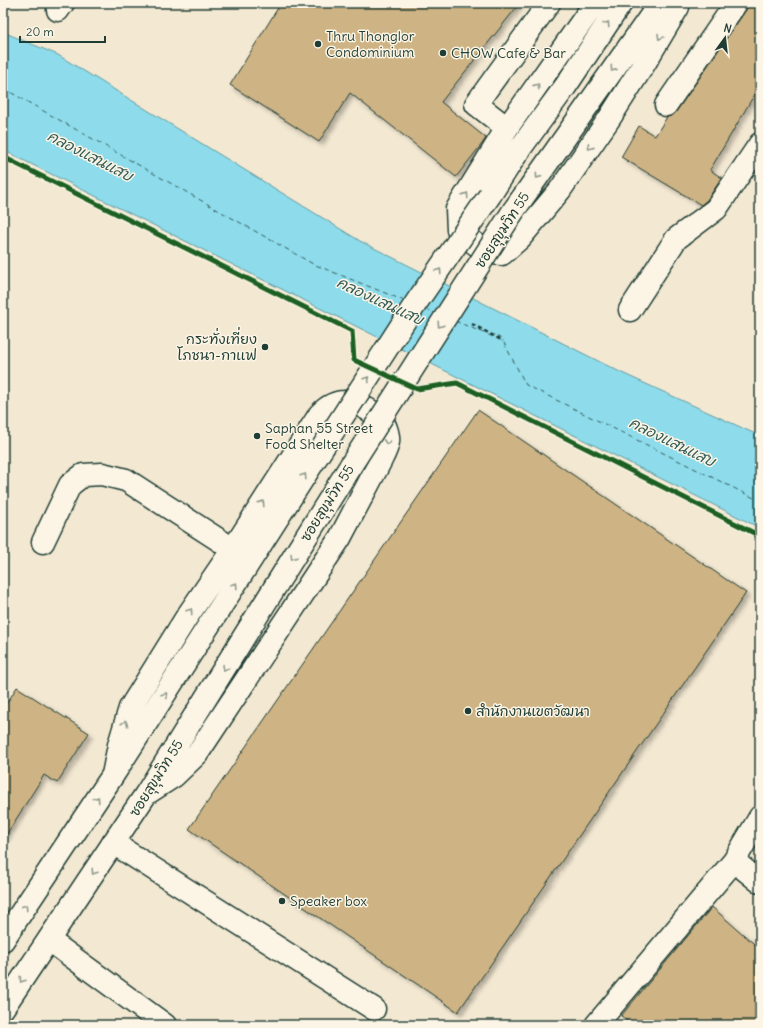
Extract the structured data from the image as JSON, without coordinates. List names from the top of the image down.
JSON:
{
  "streets": {
    "main road": ["ซอยสุขุมวิท 55"]
  },
  "water": ["คลองแสนแสบ"],
  "places": [
    "Thru Thonglor Condominium",
    "CHOW Cafe & Bar",
    "กระทั่งเที่ยง โภชนา-กาแฟ",
    "Saphan 55 Street Food Shelter",
    "สำนักงานเขตวัฒนา",
    "Speaker box"
  ],
  "scale_bar": "20 m",
  "north": "top"
}
